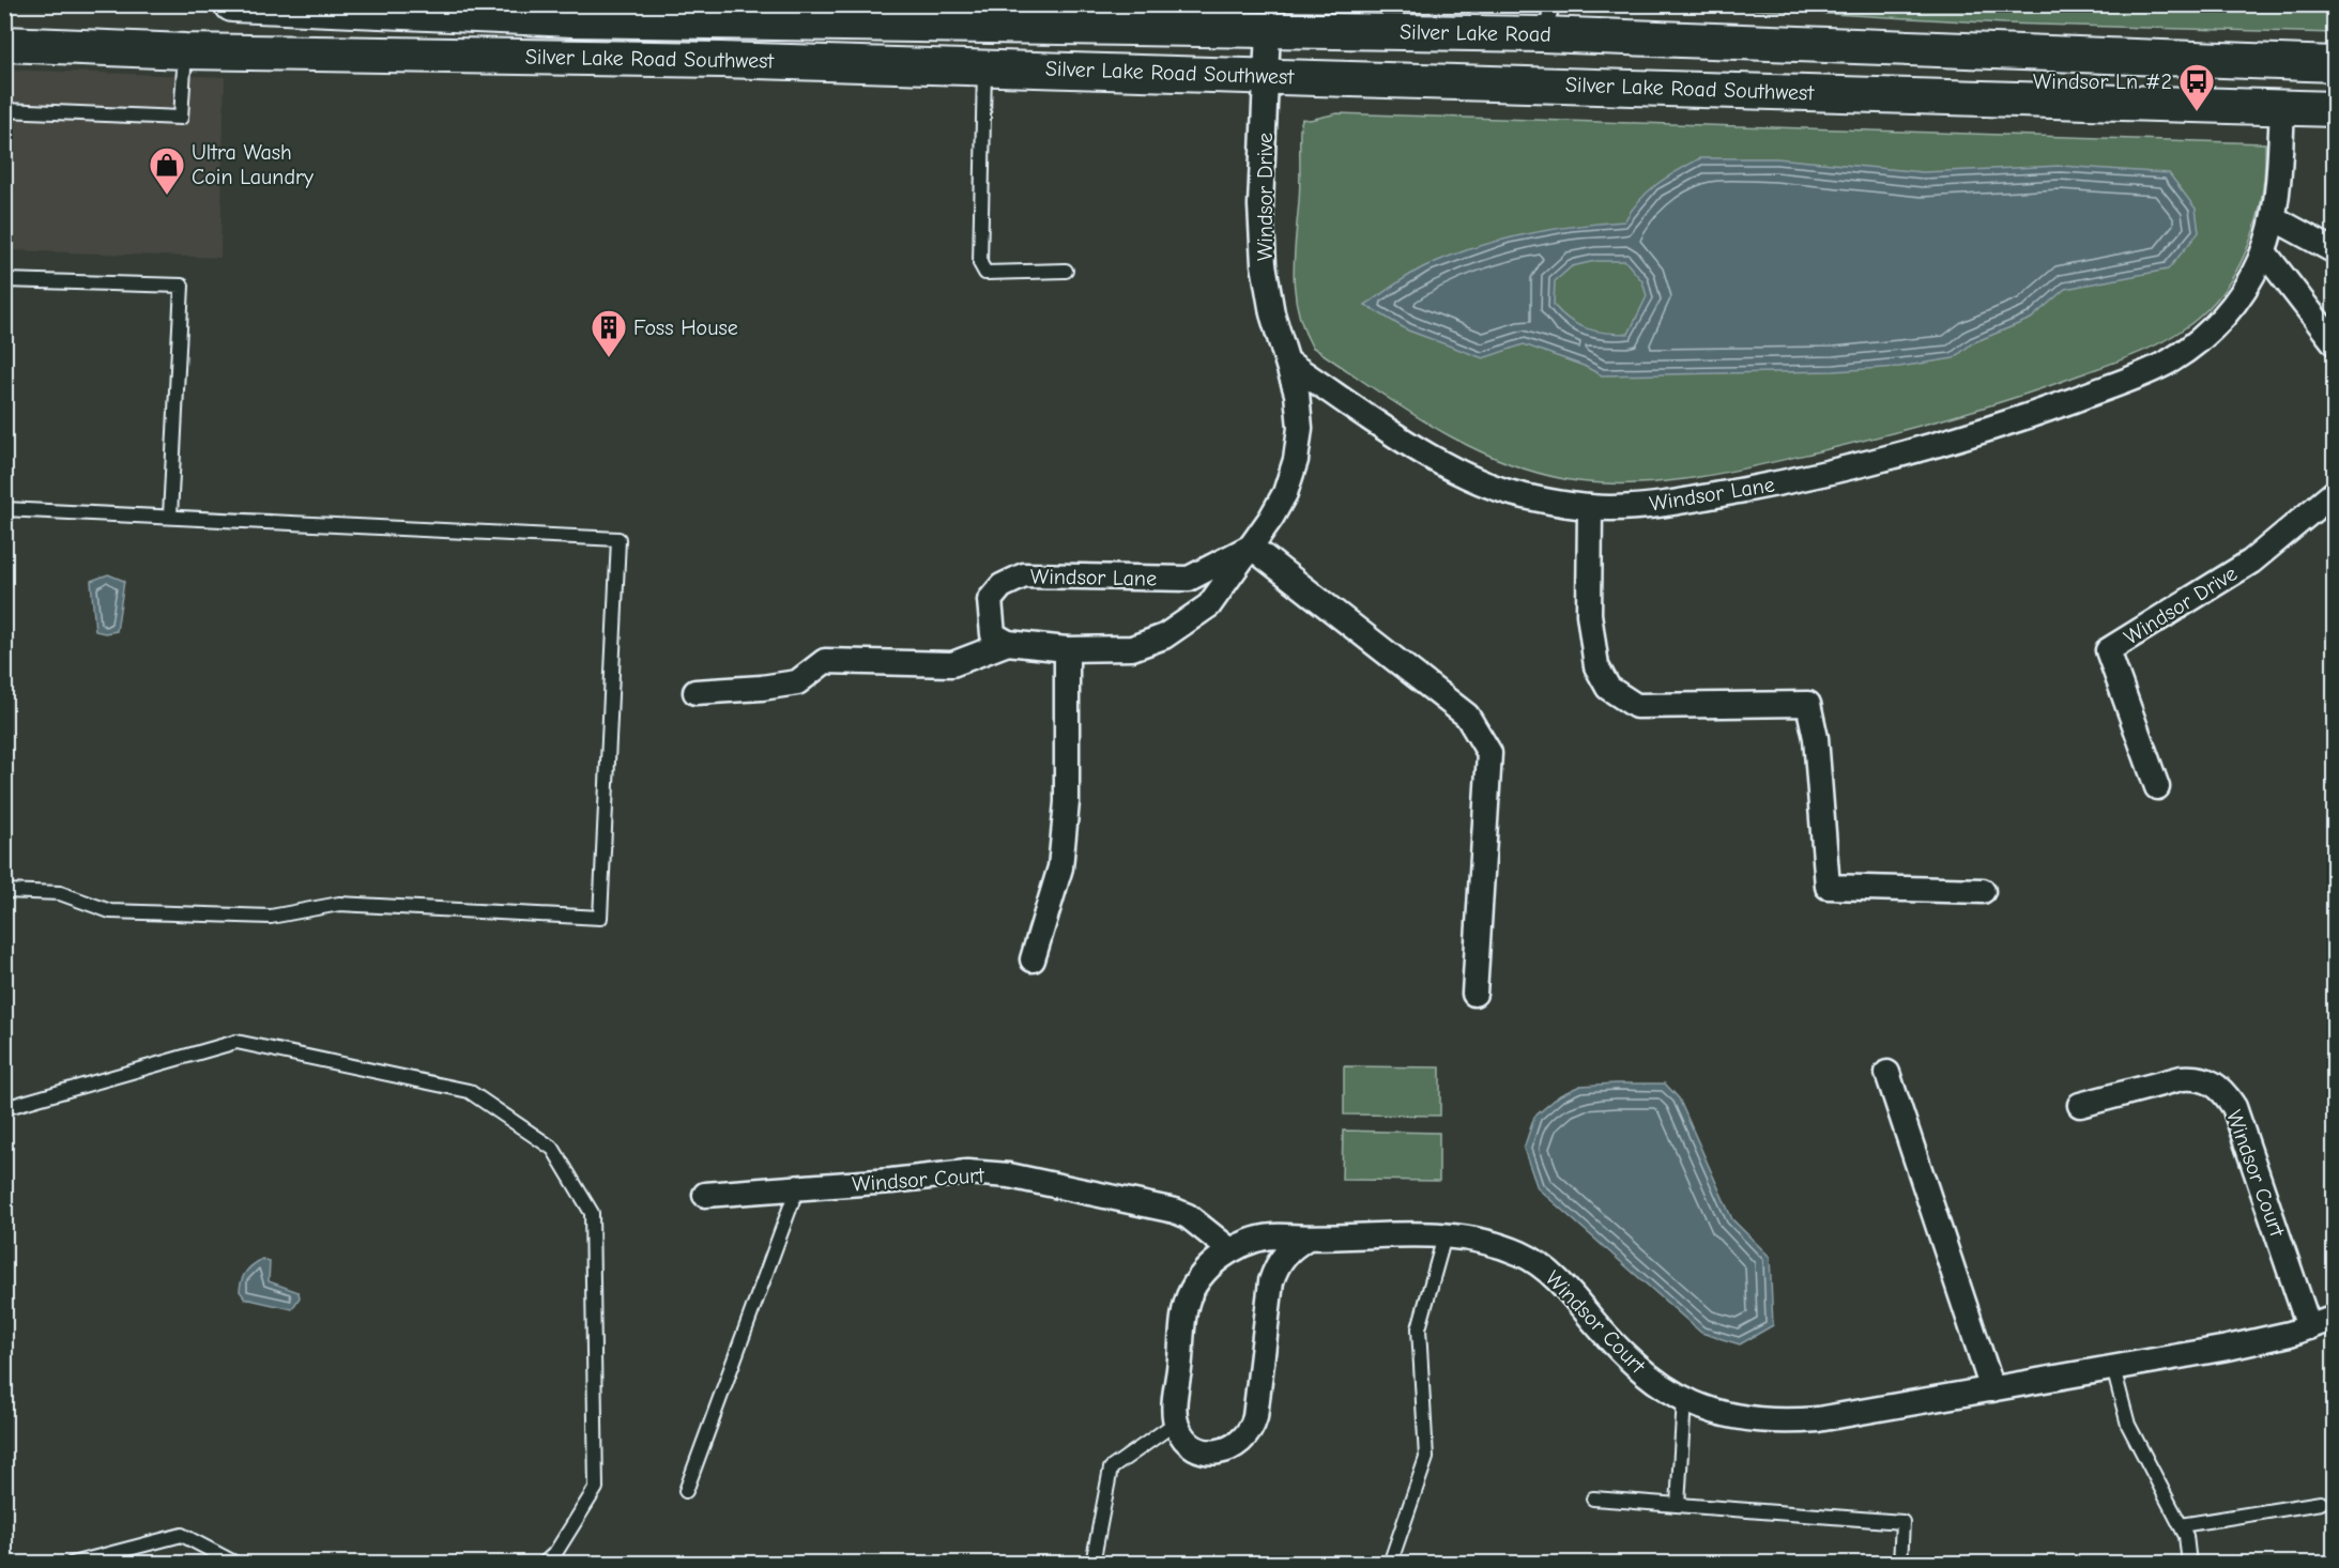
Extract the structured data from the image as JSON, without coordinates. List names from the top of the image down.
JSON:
{
  "streets": {
    "main road": ["Silver Lake Road", "Silver Lake Road Southwest"],
    "street": ["Windsor Drive", "Windsor Lane", "Windsor Court"]
  },
  "crossings": [
    ["Silver Lake Road", "Windsor Drive"],
    ["Silver Lake Road Southwest", "Windsor Drive"],
    ["Silver Lake Road Southwest", "Windsor Lane"],
    ["Windsor Drive", "Windsor Lane"]
  ],
  "places": {
    "bus stop": ["Windsor Ln #2"],
    "shop": ["Ultra Wash Coin Laundry"],
    "building": ["Foss House"]
  }
}
